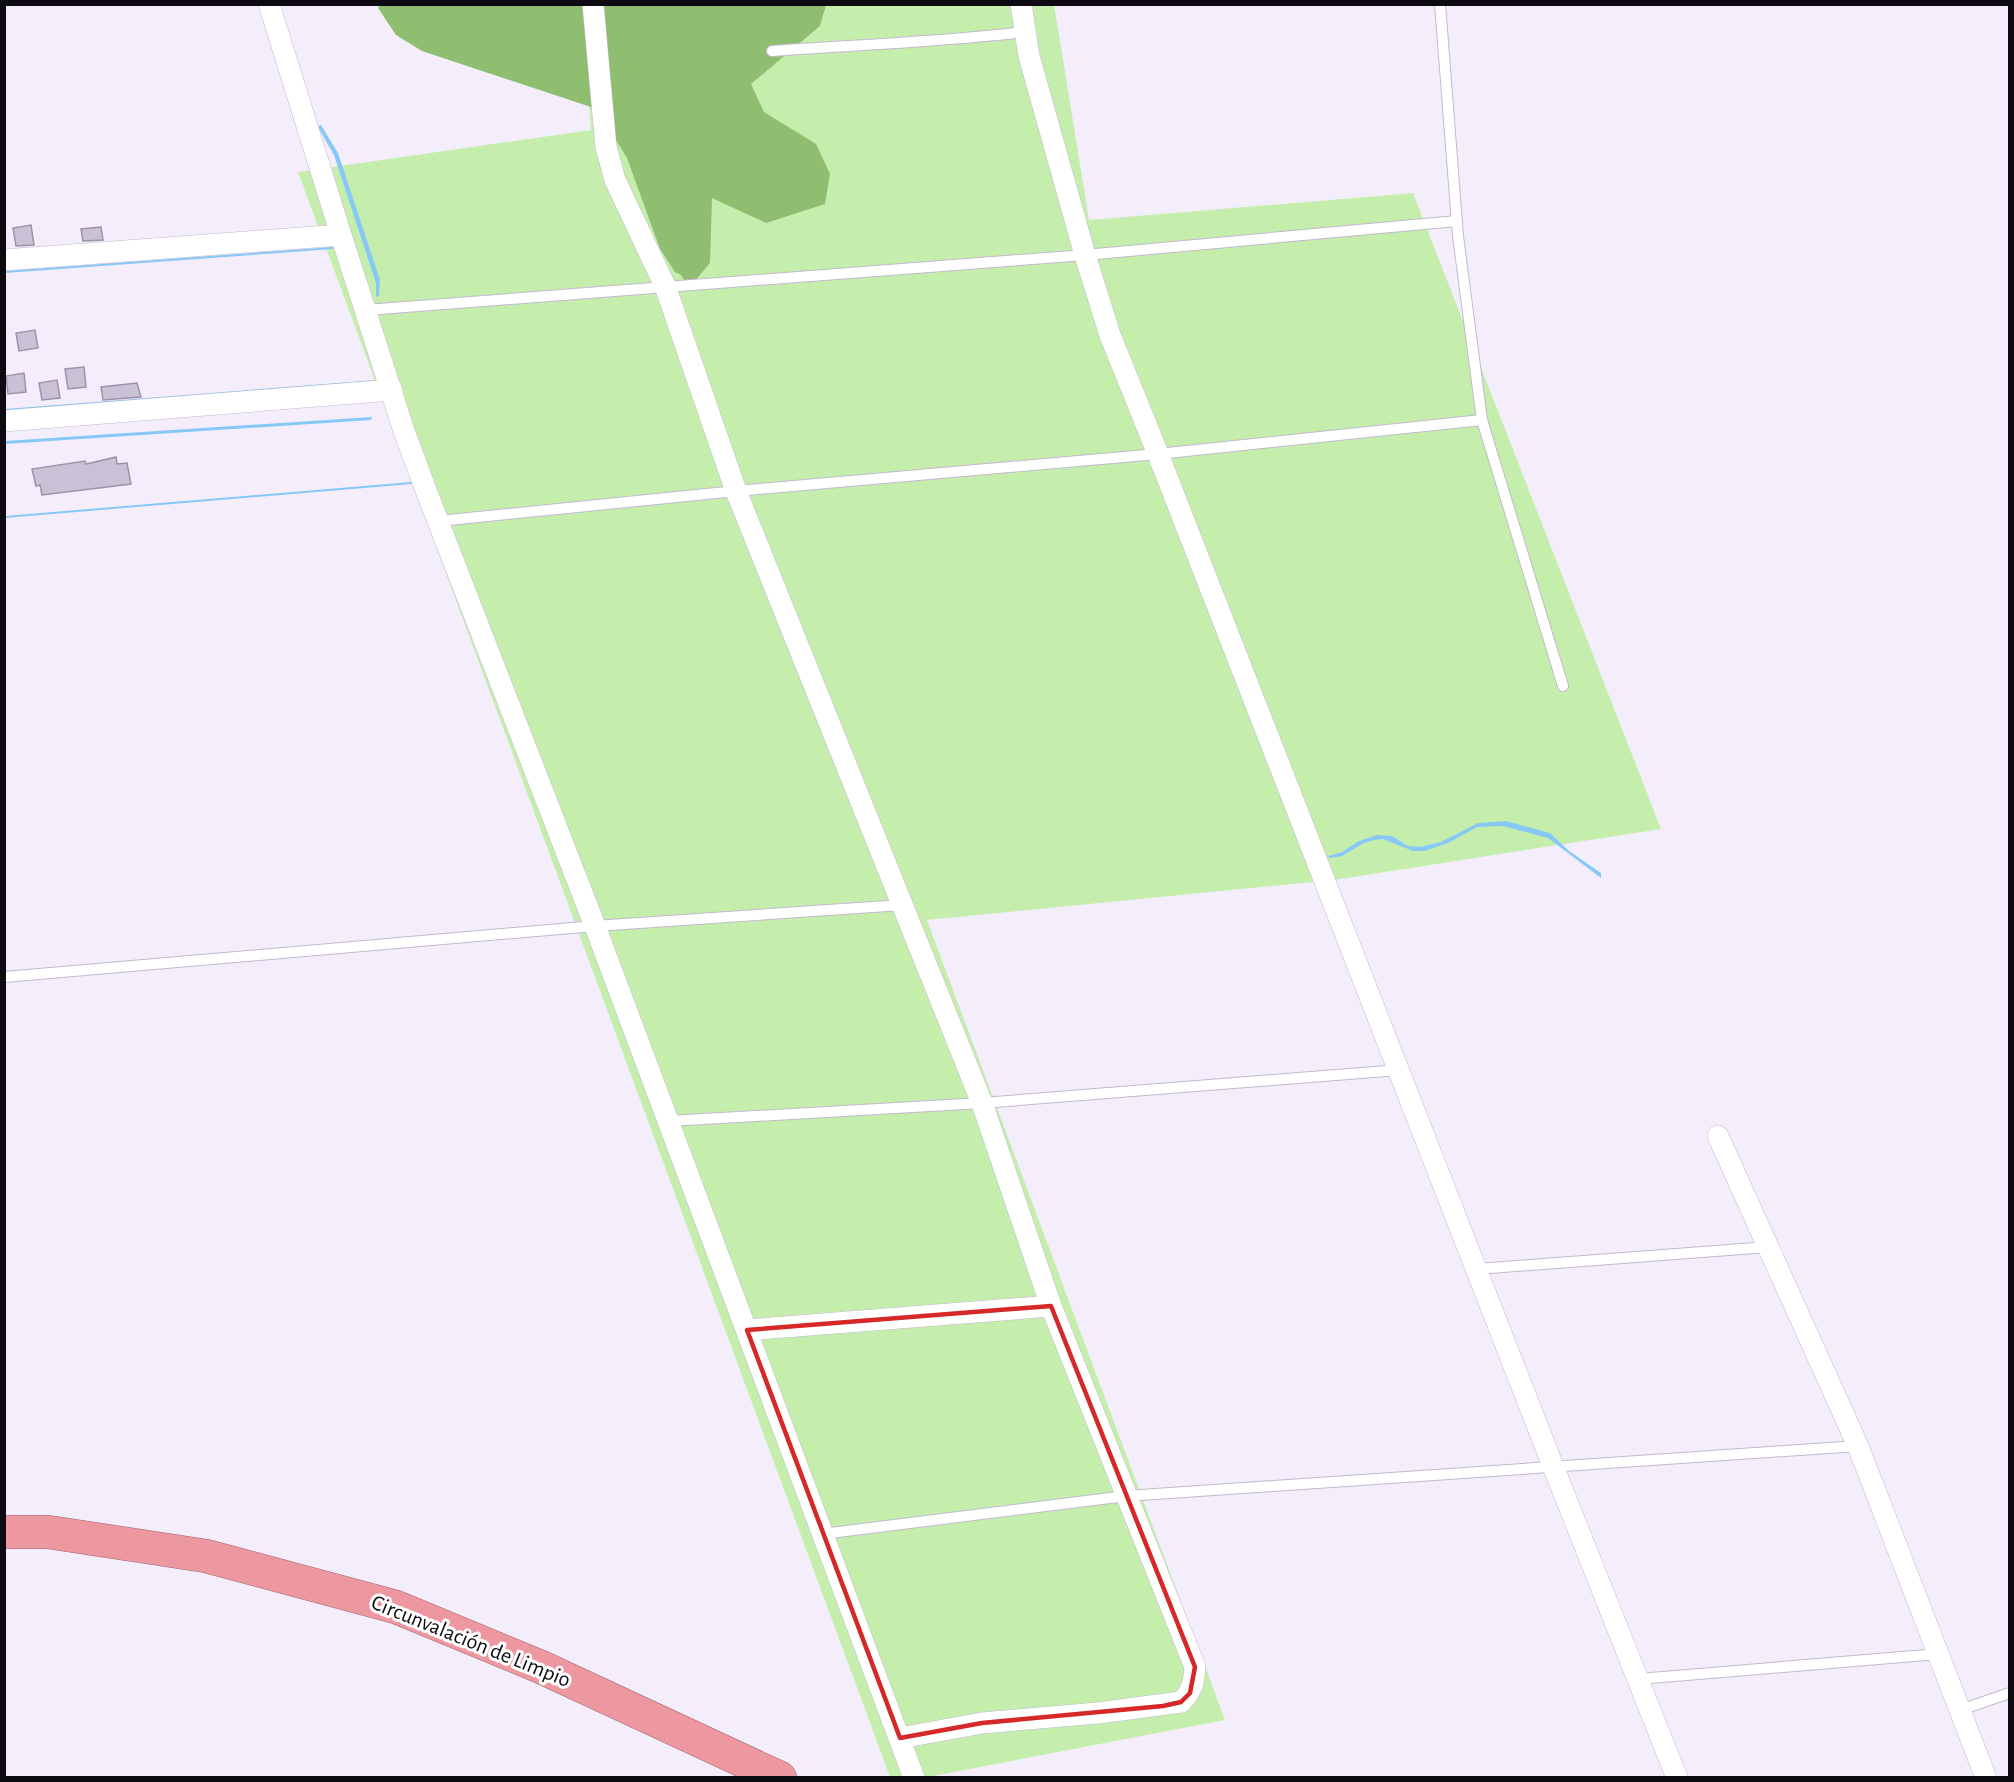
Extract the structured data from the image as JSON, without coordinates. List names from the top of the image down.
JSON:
{
  "streets": {
    "highway": ["Circunvalación de Limpio"]
  }
}
